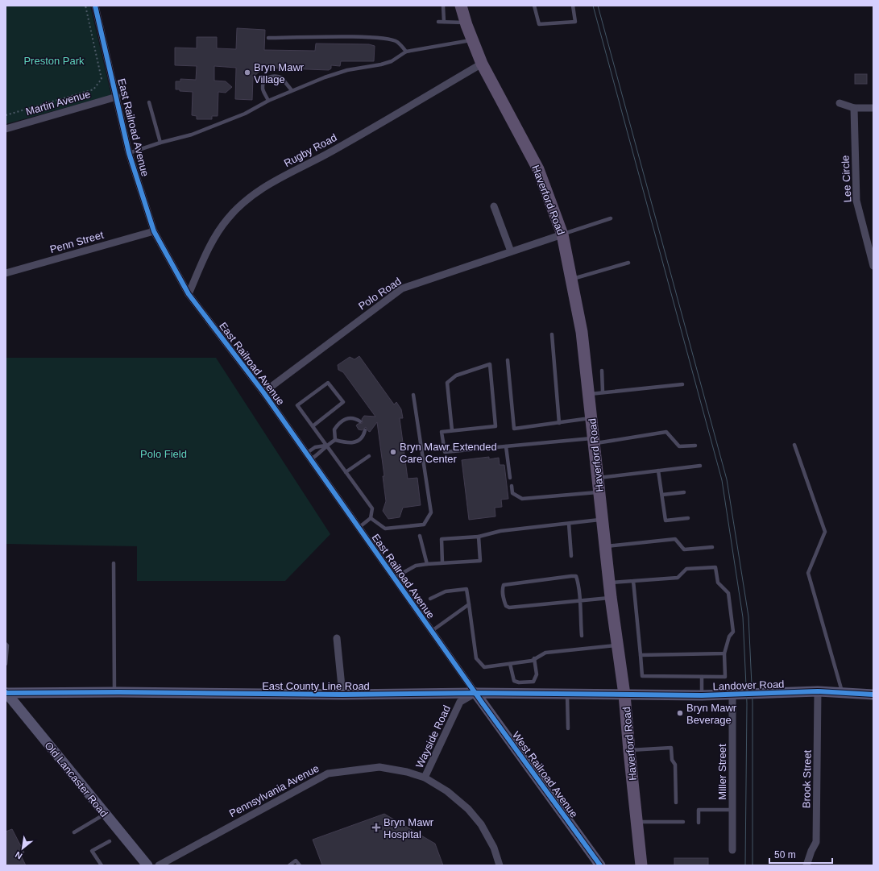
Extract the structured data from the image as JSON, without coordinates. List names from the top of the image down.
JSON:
{
  "streets": {
    "main road": ["Haverford Road"],
    "street": [
      "Martin Avenue",
      "East Railroad Avenue",
      "Rugby Road",
      "Lee Circle",
      "Penn Street",
      "Polo Road",
      "Landover Road",
      "East County Line Road",
      "Wayside Road",
      "Miller Street",
      "West Railroad Avenue",
      "Old Lancaster Road",
      "Brook Street",
      "Pennsylvania Avenue"
    ]
  },
  "crossings": [
    ["Martin Avenue", "East Railroad Avenue"],
    ["East Railroad Avenue", "Rugby Road"],
    ["East Railroad Avenue", "Penn Street"],
    ["East Railroad Avenue", "Polo Road"],
    ["East Railroad Avenue", "East County Line Road"],
    ["East Railroad Avenue", "Wayside Road"],
    ["East Railroad Avenue", "West Railroad Avenue"],
    ["Rugby Road", "Haverford Road"],
    ["Haverford Road", "Polo Road"],
    ["Haverford Road", "Landover Road"],
    ["Haverford Road", "East County Line Road"],
    ["Landover Road", "East County Line Road"],
    ["Landover Road", "Miller Street"],
    ["Landover Road", "Brook Street"],
    ["East County Line Road", "Wayside Road"],
    ["East County Line Road", "West Railroad Avenue"],
    ["East County Line Road", "Old Lancaster Road"],
    ["Wayside Road", "West Railroad Avenue"],
    ["Wayside Road", "Pennsylvania Avenue"]
  ],
  "parks": ["Preston Park", "Polo Field"],
  "places": {
    "other": ["Bryn Mawr Village", "Bryn Mawr Extended Care Center", "Bryn Mawr Beverage"],
    "health": ["Bryn Mawr Hospital"]
  },
  "scale_bar": "50 m",
  "north": "bottom left"
}
